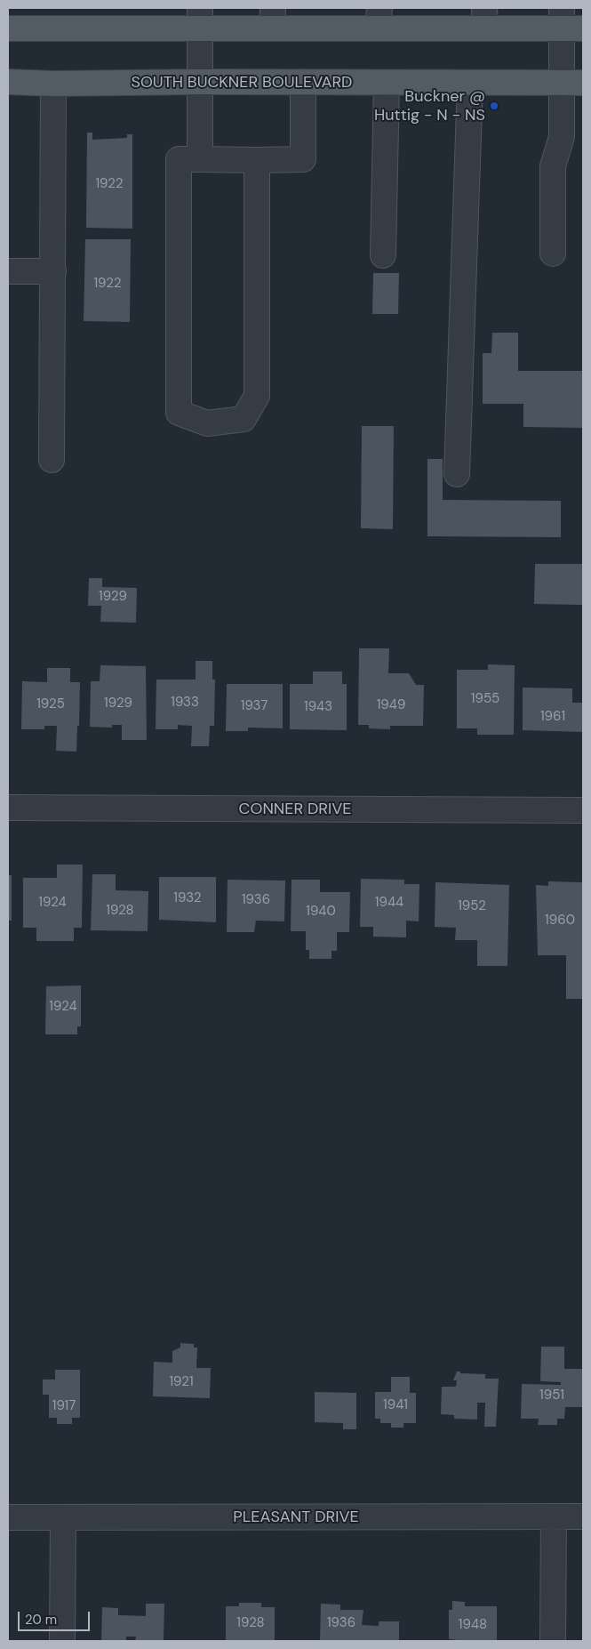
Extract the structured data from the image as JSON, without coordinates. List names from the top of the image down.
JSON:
{
  "streets": {
    "main road": ["SOUTH BUCKNER BOULEVARD"],
    "street": ["CONNER DRIVE", "PLEASANT DRIVE"]
  },
  "places": ["Buckner @ Huttig - N - NS"],
  "house_numbers": [
    "1922",
    "1922",
    "1929",
    "1955",
    "1933",
    "1929",
    "1925",
    "1949",
    "1937",
    "1943",
    "1961",
    "1932",
    "1936",
    "1924",
    "1944",
    "1952",
    "1928",
    "1940",
    "1960",
    "1924",
    "1921",
    "1951",
    "1941",
    "1917",
    "1928",
    "1936",
    "1948"
  ],
  "scale_bar": "20 m"
}
